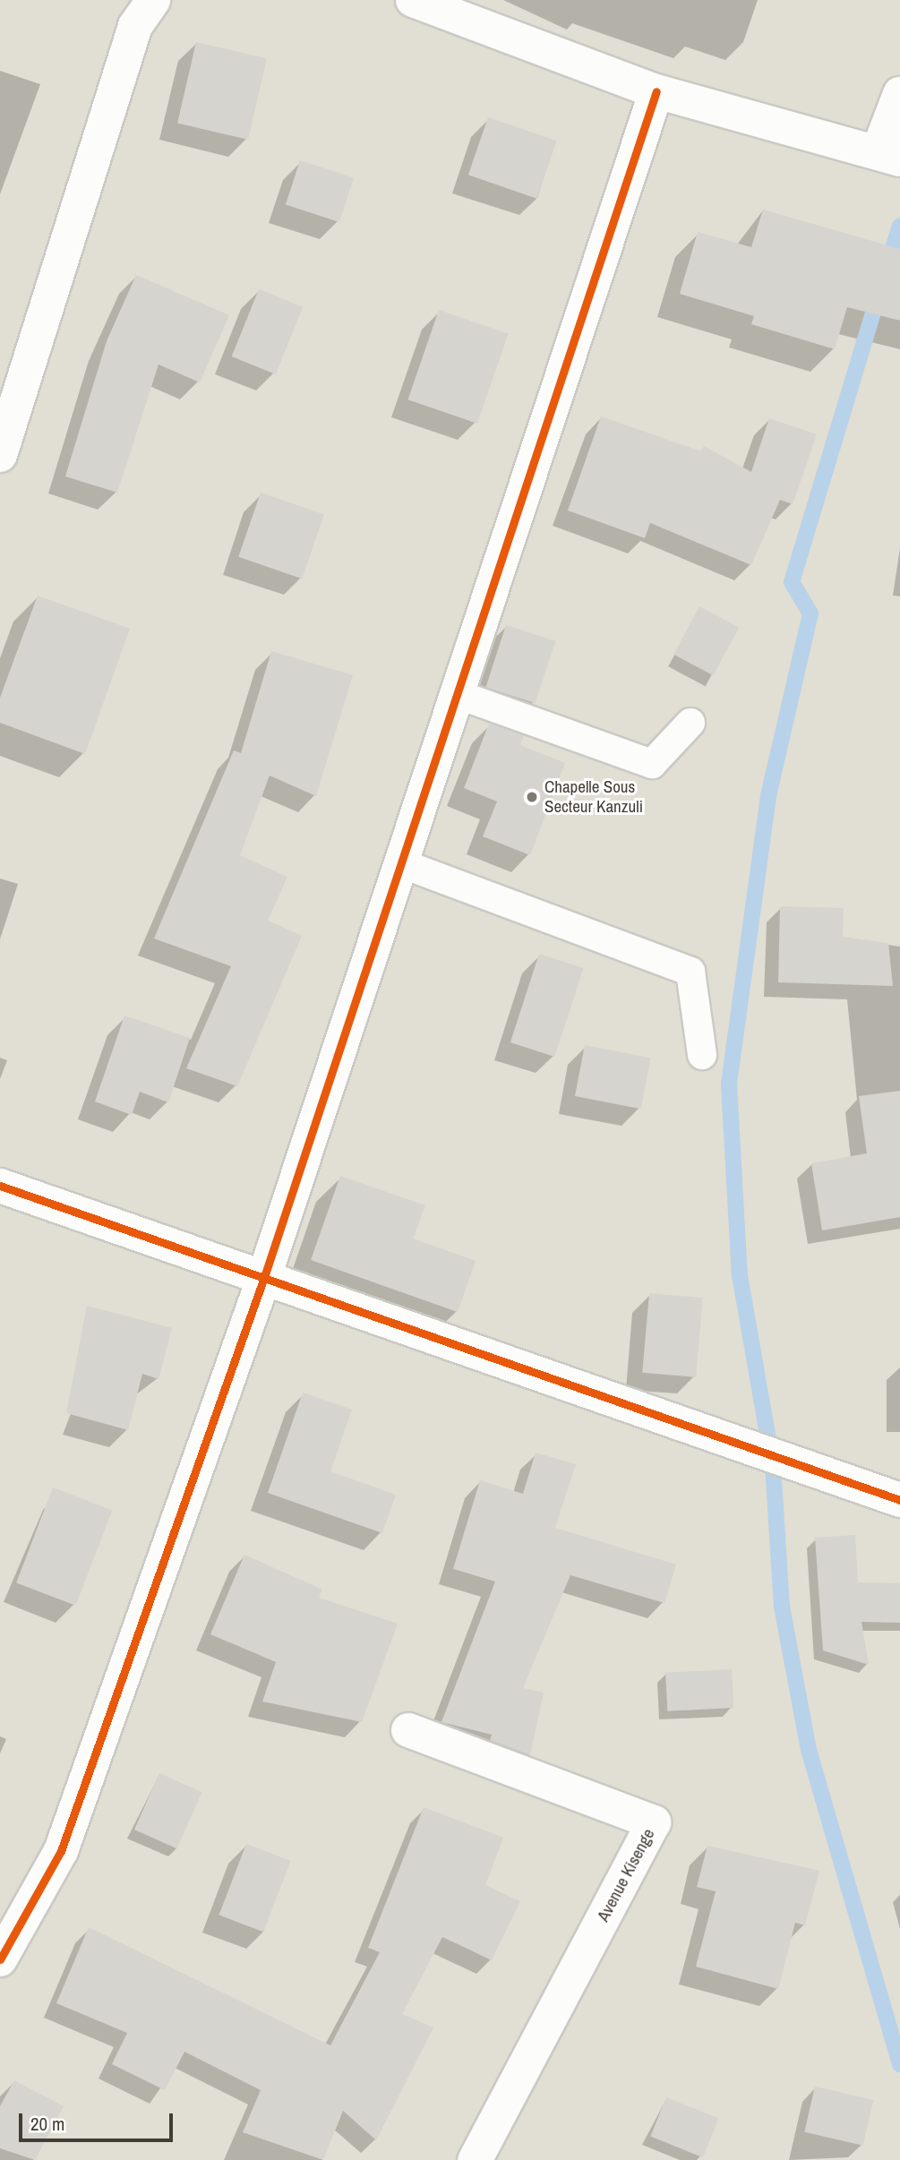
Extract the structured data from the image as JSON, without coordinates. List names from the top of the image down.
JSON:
{
  "streets": {
    "street": ["Avenue Kisenge"]
  },
  "places": ["Chapelle Sous Secteur Kanzuli"],
  "scale_bar": "20 m"
}
